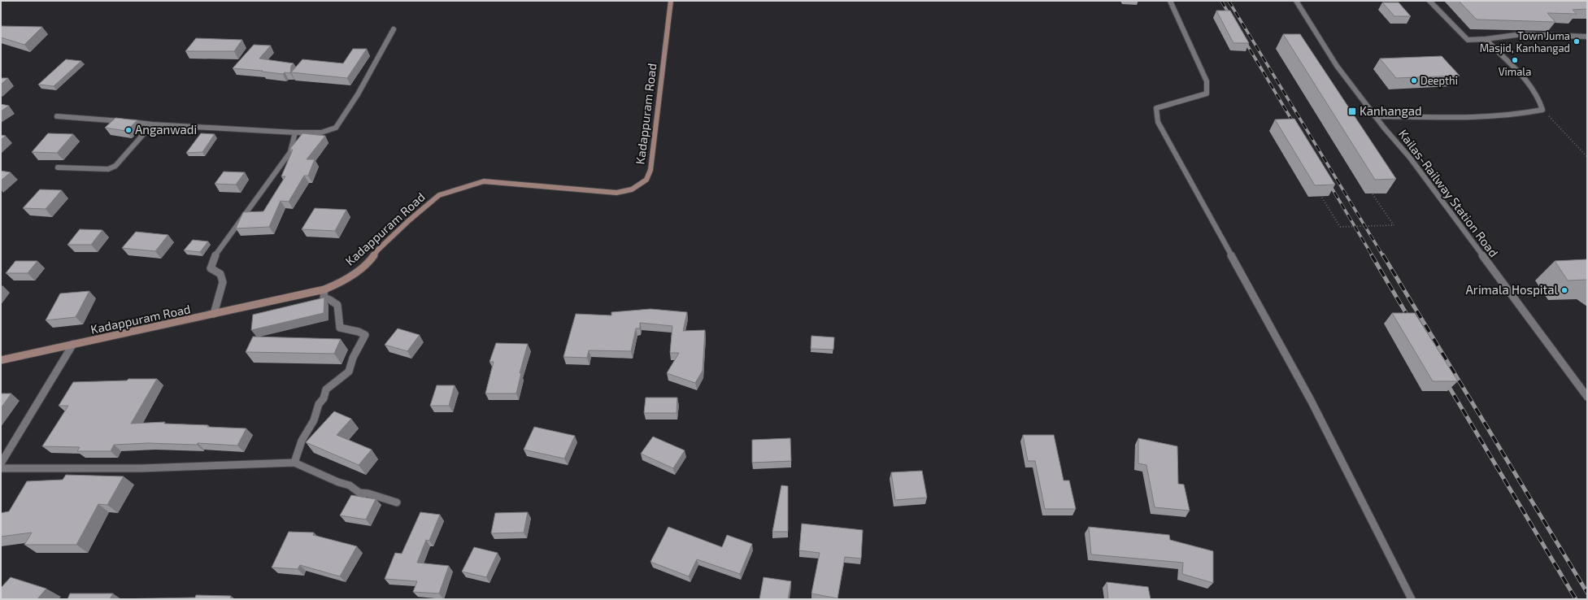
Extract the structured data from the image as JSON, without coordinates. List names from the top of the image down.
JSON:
{
  "streets": {
    "main road": ["Kadappuram Road"],
    "street": ["Kailas-Railway Station Road"]
  },
  "places": {
    "other": [
      "Town Juma Masjid, Kanhangad",
      "Vimala",
      "Deepthi",
      "Anganwadi",
      "Arimala Hospital"
    ],
    "transit": ["Kanhangad"]
  }
}
